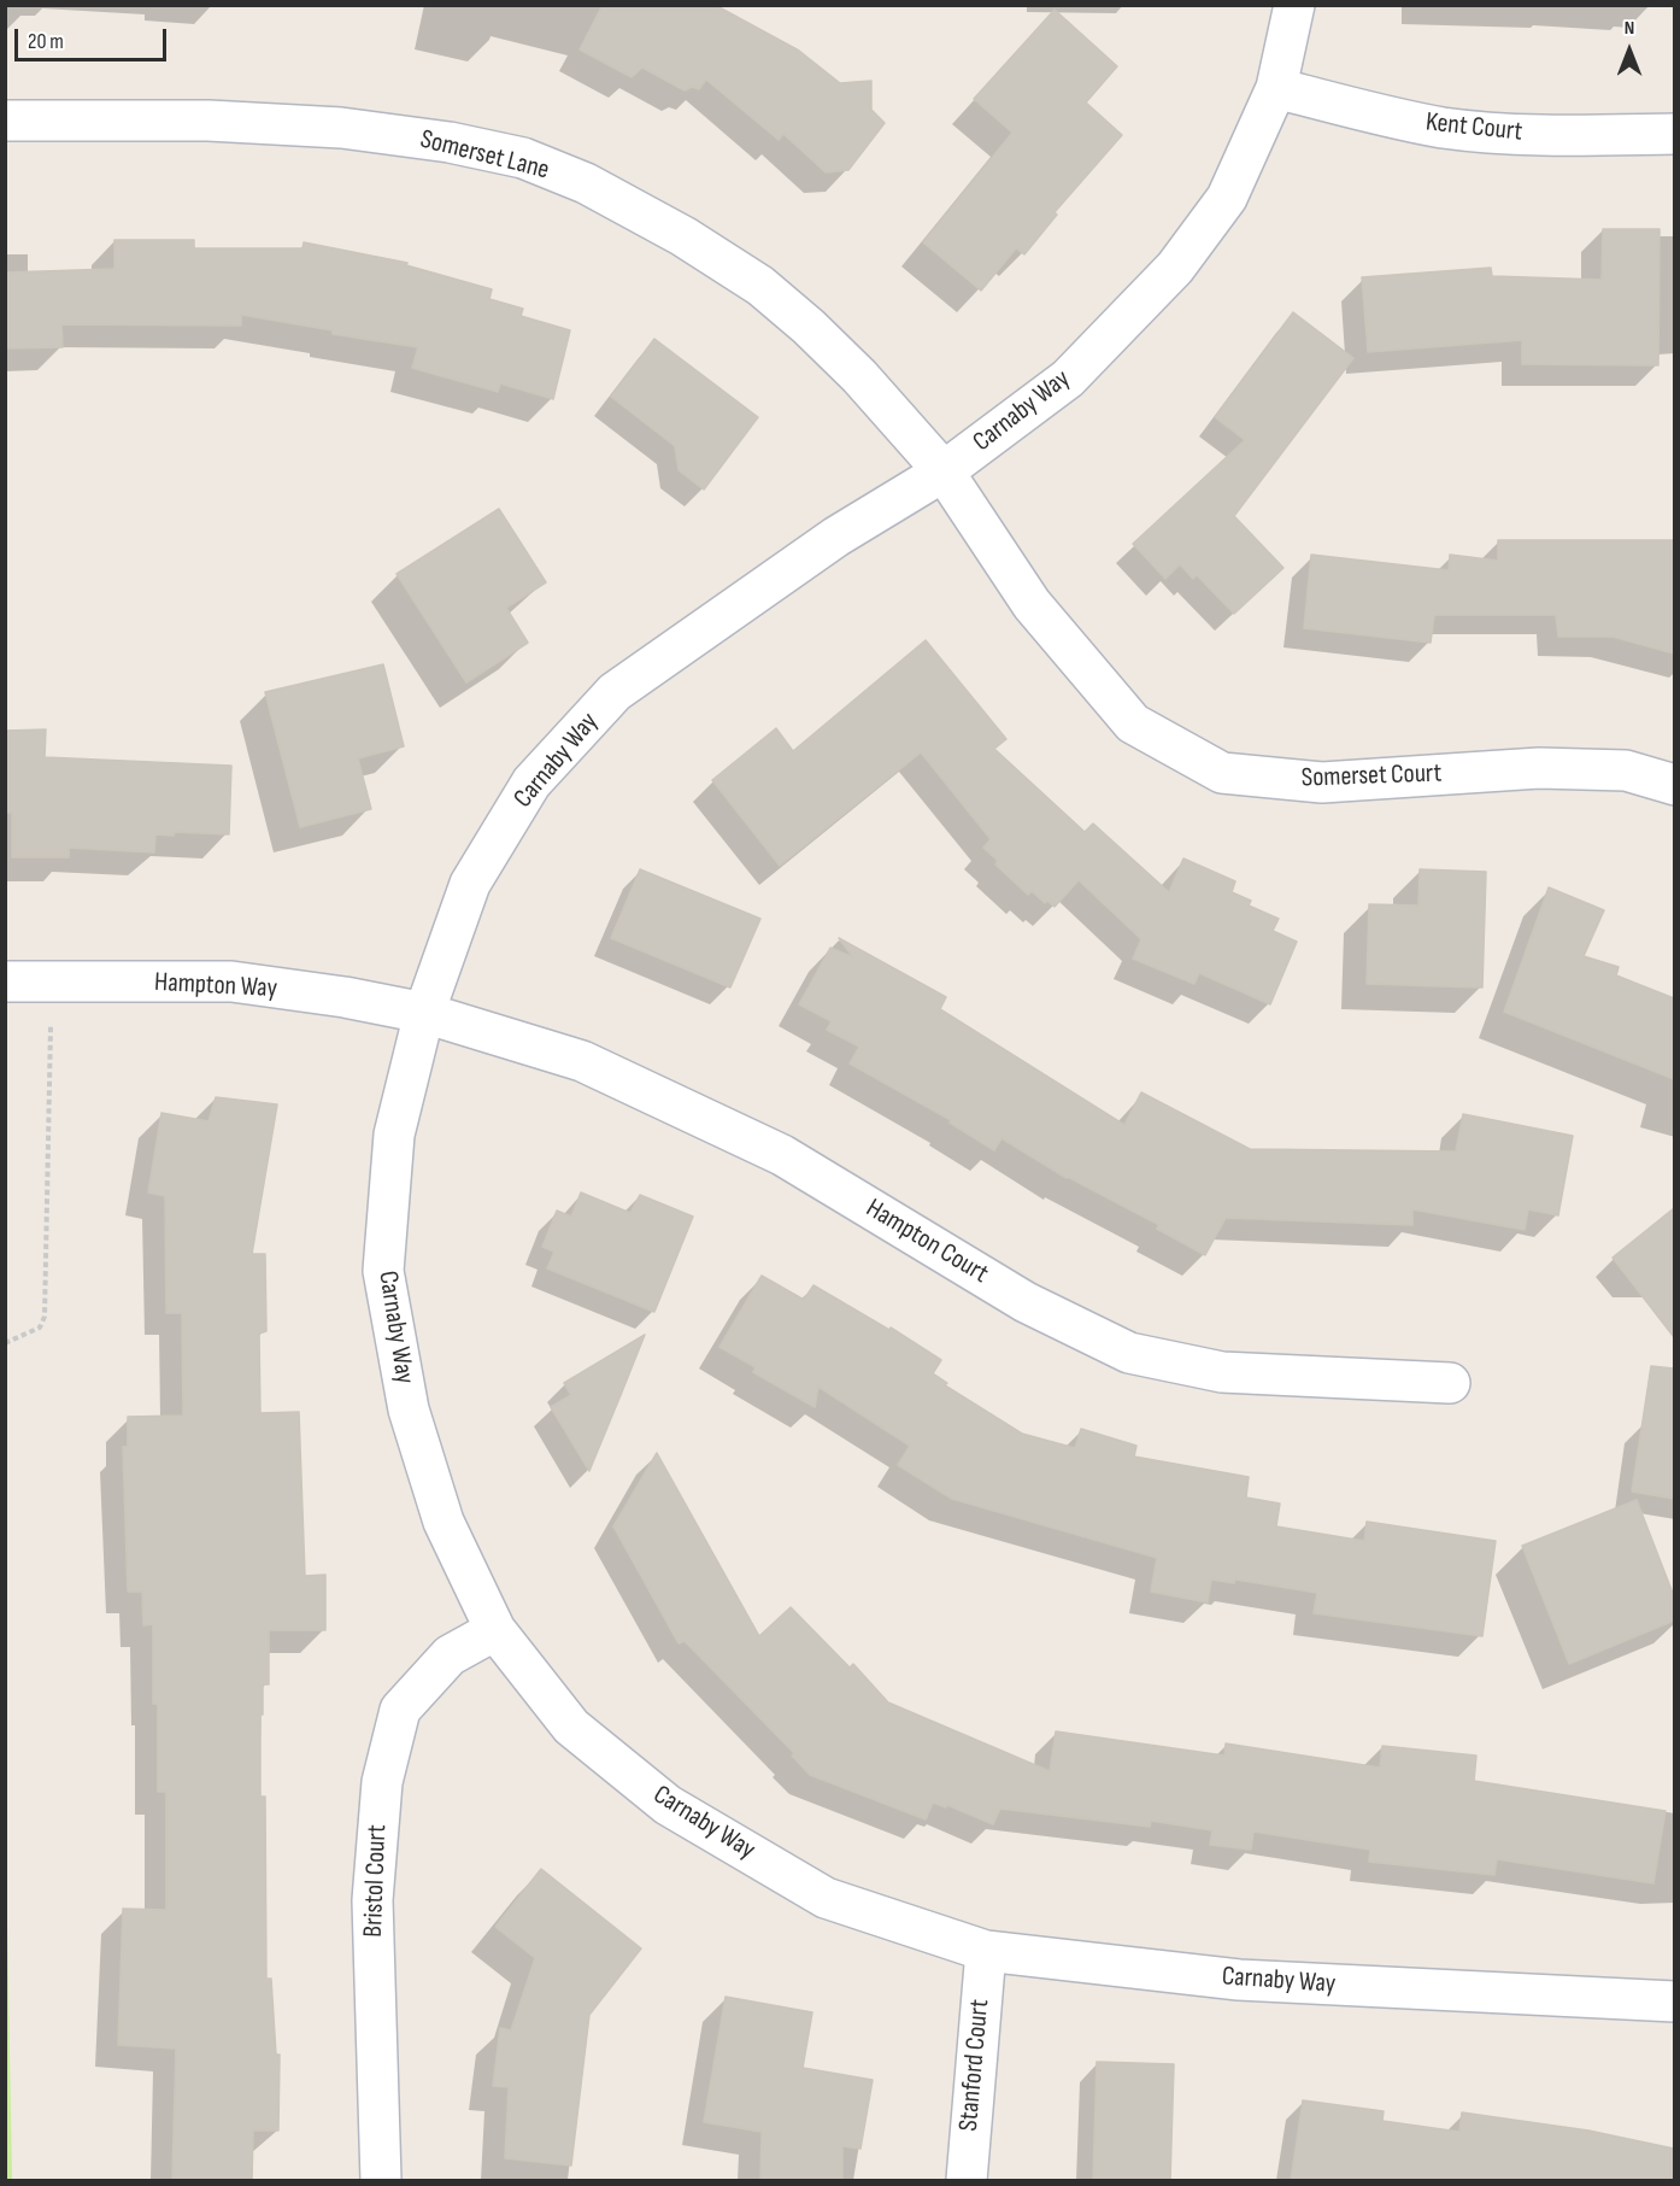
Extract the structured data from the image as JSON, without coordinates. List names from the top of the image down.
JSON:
{
  "streets": {
    "street": [
      "Kent Court",
      "Somerset Lane",
      "Carnaby Way",
      "Somerset Court",
      "Hampton Way",
      "Hampton Court",
      "Bristol Court",
      "Stanford Court"
    ]
  },
  "crossings": [
    ["Kent Court", "Carnaby Way"],
    ["Somerset Lane", "Carnaby Way"],
    ["Somerset Lane", "Somerset Court"],
    ["Carnaby Way", "Somerset Court"],
    ["Carnaby Way", "Hampton Way"],
    ["Carnaby Way", "Hampton Court"],
    ["Carnaby Way", "Bristol Court"],
    ["Carnaby Way", "Stanford Court"],
    ["Hampton Way", "Hampton Court"]
  ],
  "scale_bar": "20 m",
  "north": "top"
}
